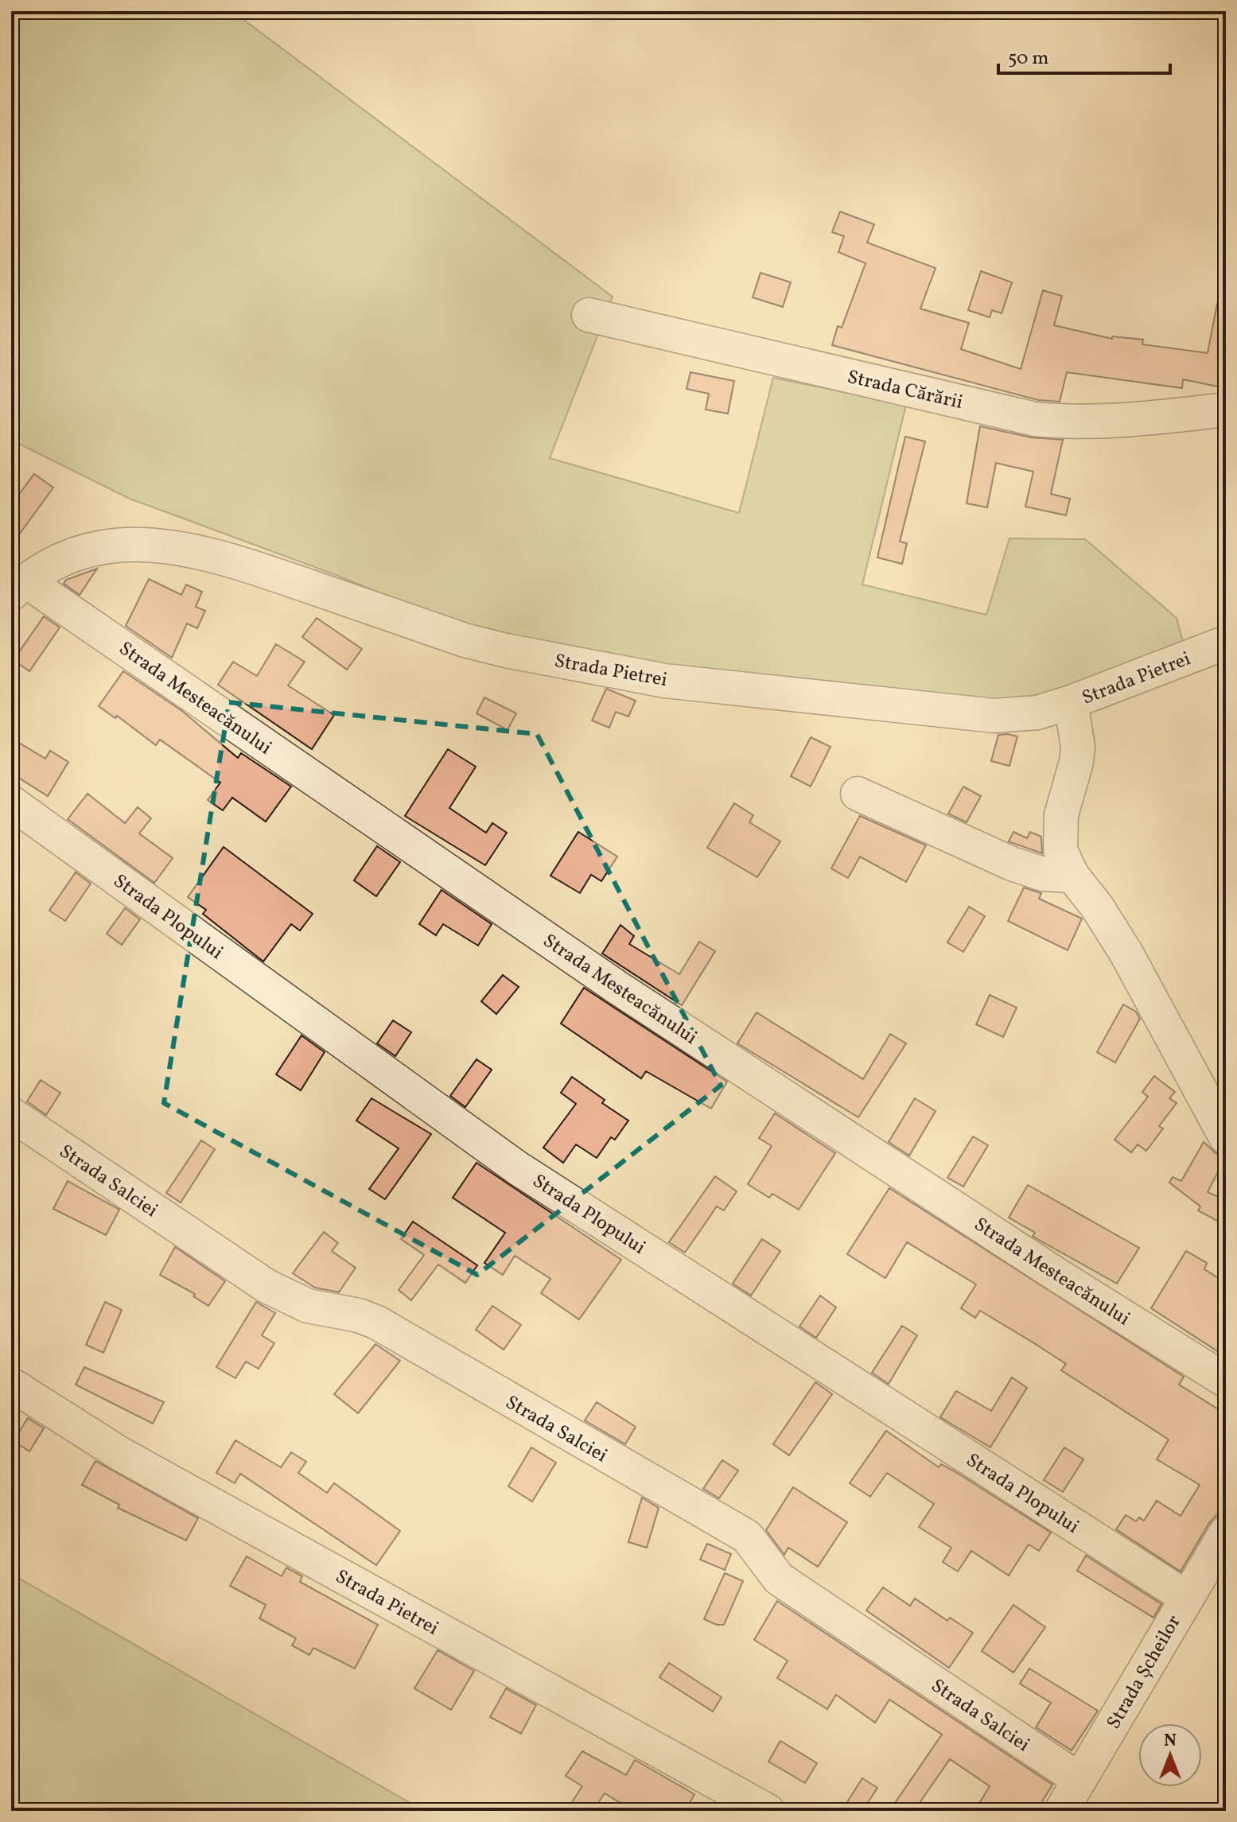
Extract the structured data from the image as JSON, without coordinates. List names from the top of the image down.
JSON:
{
  "streets": {
    "street": [
      "Strada Cărării",
      "Strada Pietrei",
      "Strada Mesteacănului",
      "Strada Plopului",
      "Strada Salciei",
      "Strada Șcheilor"
    ]
  },
  "crossings": [
    ["Strada Pietrei", "Strada Mesteacănului"],
    ["Strada Plopului", "Strada Șcheilor"],
    ["Strada Salciei", "Strada Șcheilor"]
  ],
  "scale_bar": "50 m",
  "north": "top"
}
